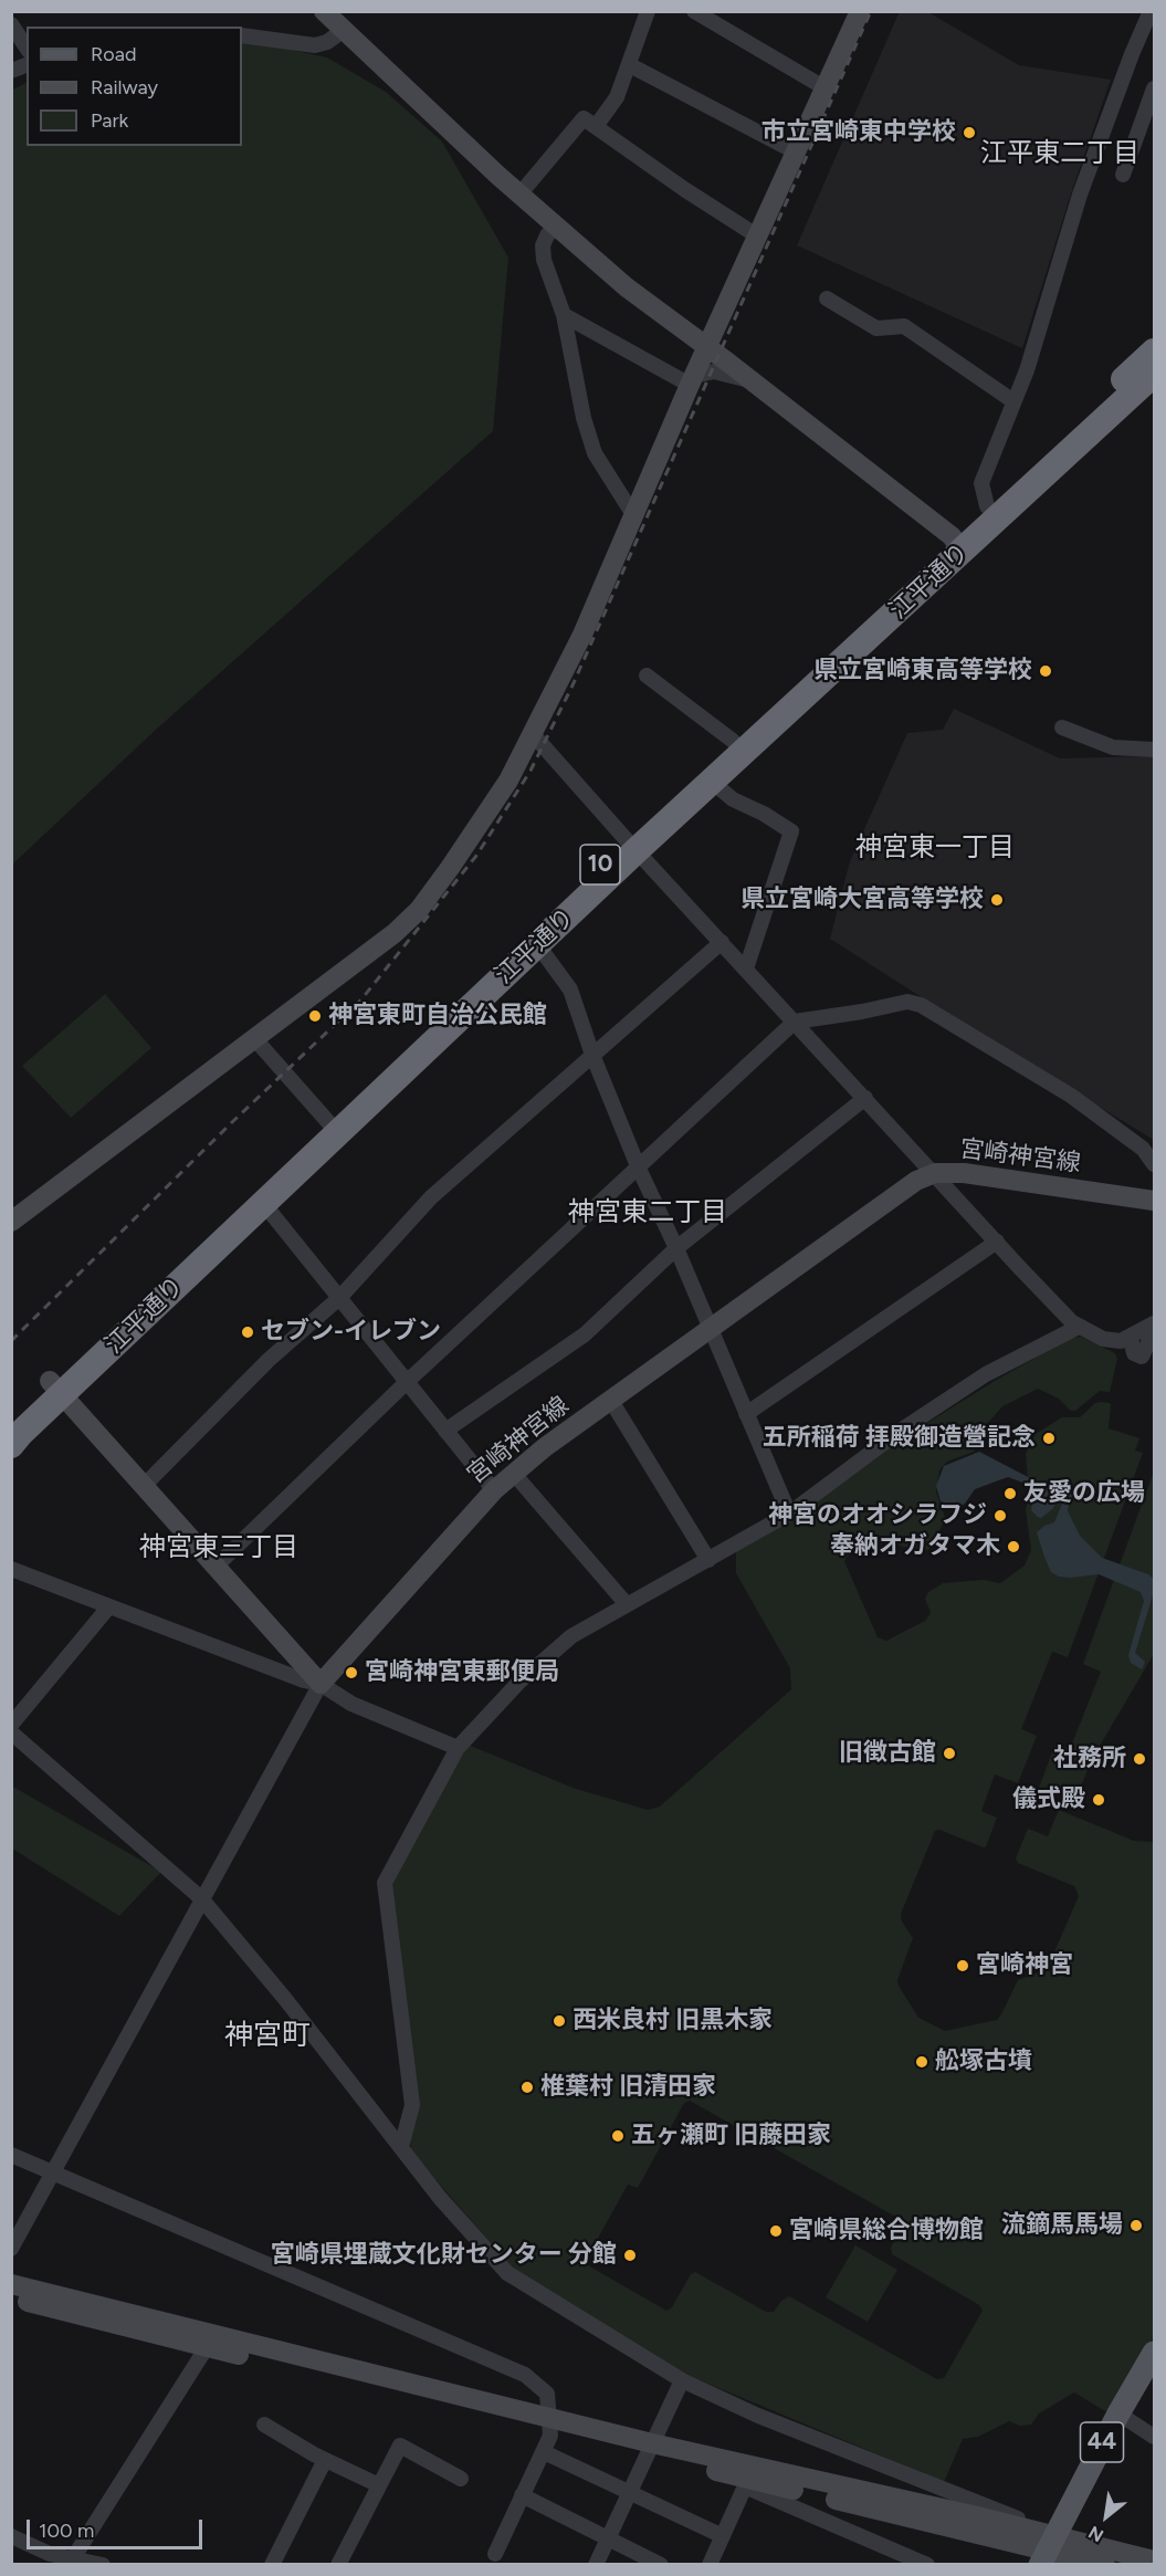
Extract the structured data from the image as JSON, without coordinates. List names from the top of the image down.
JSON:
{
  "streets": {
    "highway": ["江平通り", "10"],
    "main road": ["44"],
    "street": ["宮崎神宮線"]
  },
  "districts": [
    "江平東二丁目",
    "神宮東一丁目",
    "神宮東二丁目",
    "神宮東三丁目",
    "神宮町"
  ],
  "places": [
    "市立宮崎東中学校",
    "県立宮崎東高等学校",
    "県立宮崎大宮高等学校",
    "神宮東町自治公民館",
    "セブン-イレブン",
    "五所稲荷 拝殿御造營記念",
    "友愛の広場",
    "神宮のオオシラフジ",
    "奉納オガタマ木",
    "宮崎神宮東郵便局",
    "旧徴古館",
    "社務所",
    "儀式殿",
    "宮崎神宮",
    "西米良村 旧黒木家",
    "舩塚古墳",
    "椎葉村 旧清田家",
    "五ヶ瀬町 旧藤田家",
    "流鏑馬馬場",
    "宮崎県総合博物館",
    "宮崎県埋蔵文化財センター 分館"
  ],
  "legend": ["Road", "Railway", "Park"],
  "scale_bar": "100 m",
  "north": "bottom left"
}
